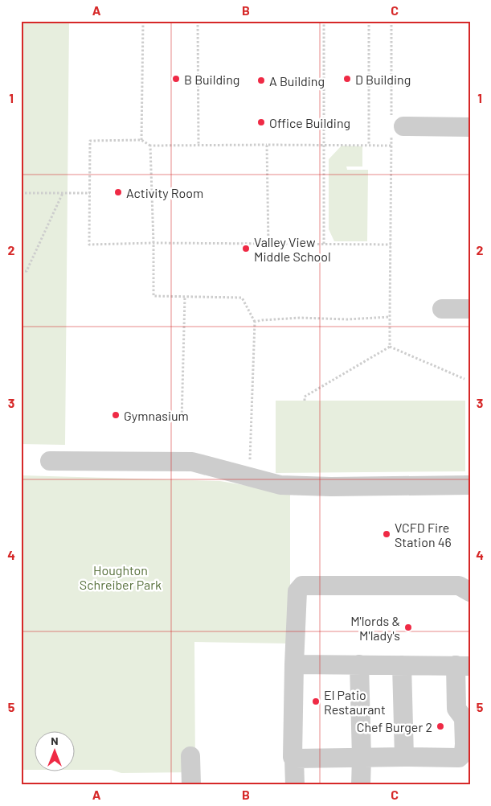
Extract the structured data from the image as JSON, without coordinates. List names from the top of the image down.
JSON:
{
  "parks": ["Houghton Schreiber Park"],
  "places": [
    "B Building",
    "D Building",
    "A Building",
    "Office Building",
    "Activity Room",
    "Valley View Middle School",
    "Gymnasium",
    "VCFD Fire Station 46",
    "M'lords & M'lady's",
    "El Patio Restaurant",
    "Chef Burger 2"
  ],
  "north": "top",
  "grid": {
    "columns": ["A", "B", "C"],
    "rows": [
      "1",
      "2",
      "3",
      "4",
      "5"
    ]
  }
}
